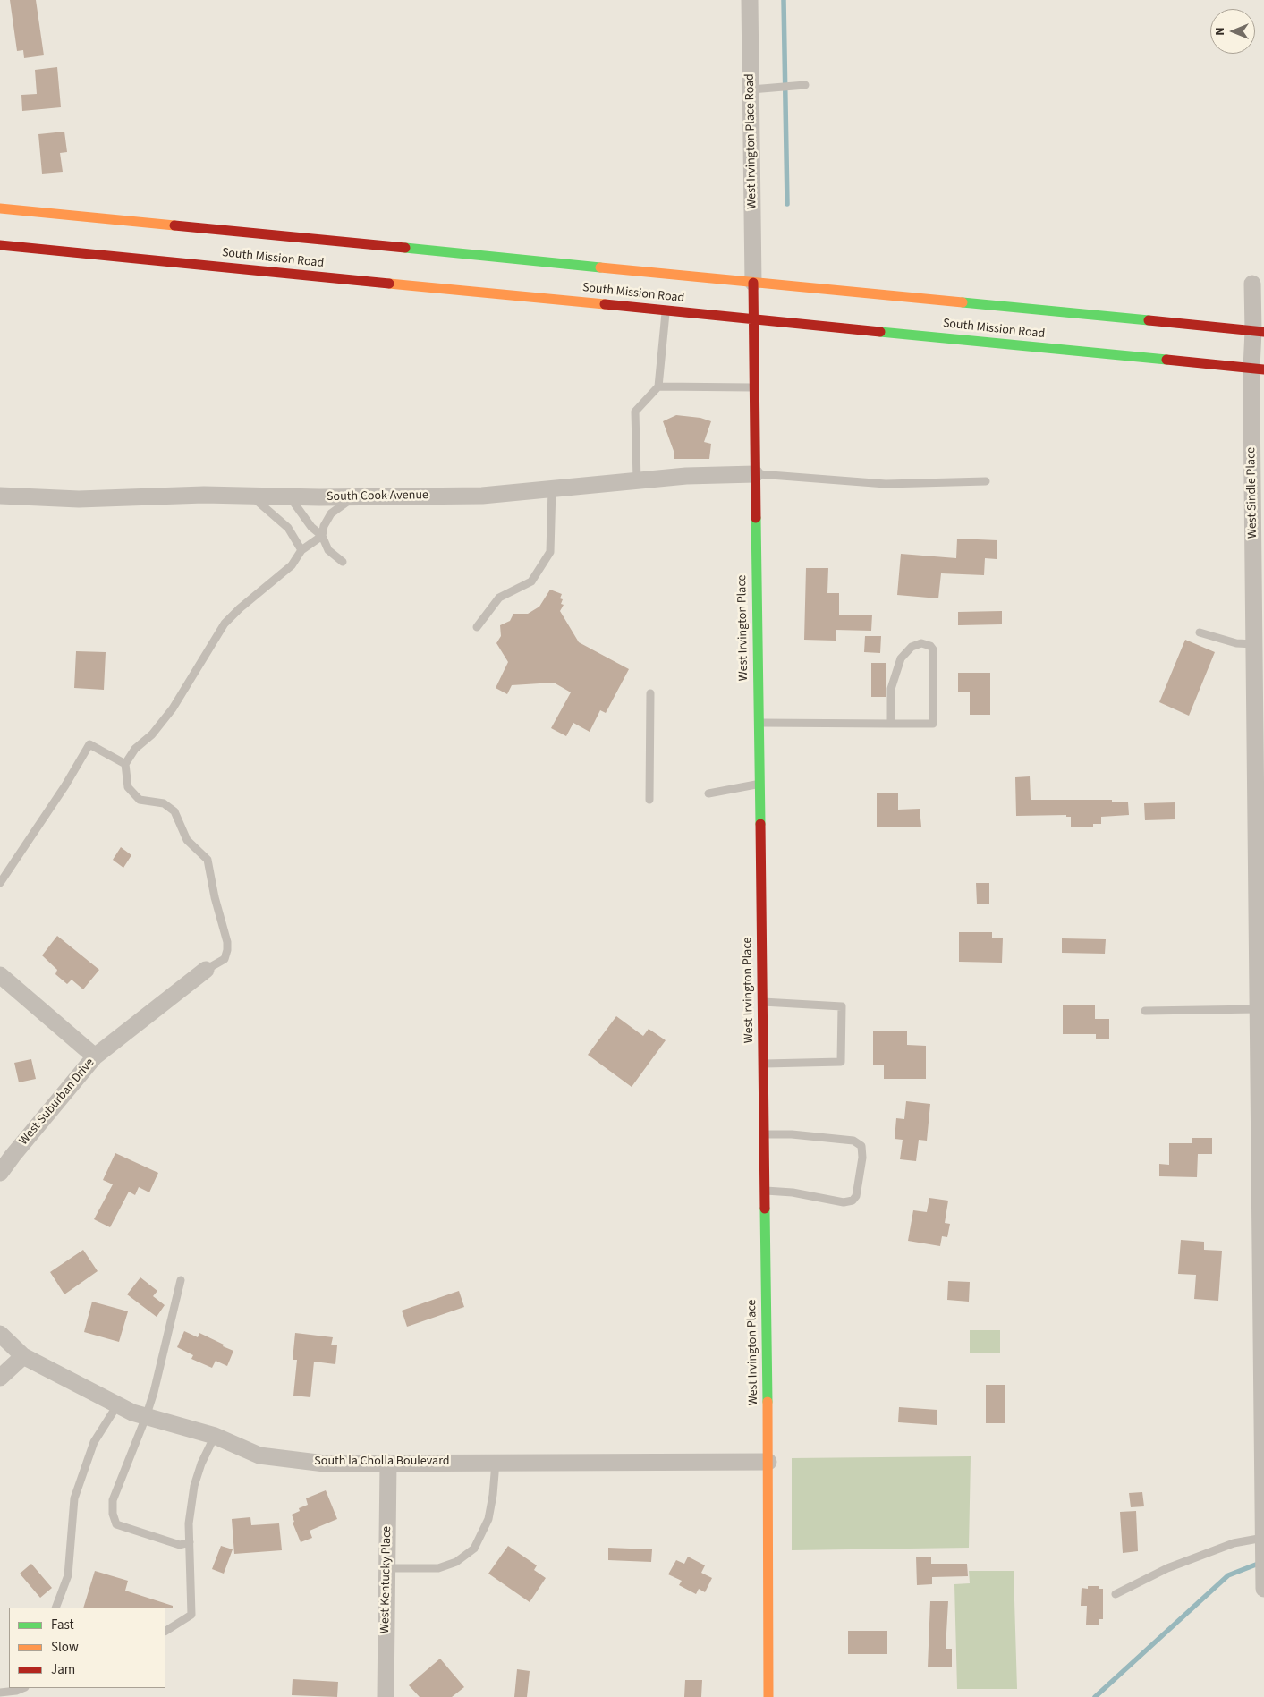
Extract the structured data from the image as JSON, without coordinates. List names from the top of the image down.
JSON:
{
  "streets": {
    "main road": ["South Mission Road", "West Irvington Place"],
    "street": [
      "West Irvington Place Road",
      "West Sindle Place",
      "South Cook Avenue",
      "West Suburban Drive",
      "South la Cholla Boulevard",
      "West Kentucky Place"
    ]
  },
  "crossings": [
    ["West Irvington Place Road", "South Mission Road"],
    ["West Irvington Place Road", "West Irvington Place"],
    ["South Mission Road", "West Sindle Place"],
    ["South Mission Road", "West Irvington Place"],
    ["South Cook Avenue", "West Irvington Place"],
    ["West Irvington Place", "South la Cholla Boulevard"],
    ["South la Cholla Boulevard", "West Kentucky Place"]
  ],
  "legend": ["Fast", "Slow", "Jam"],
  "north": "left"
}
